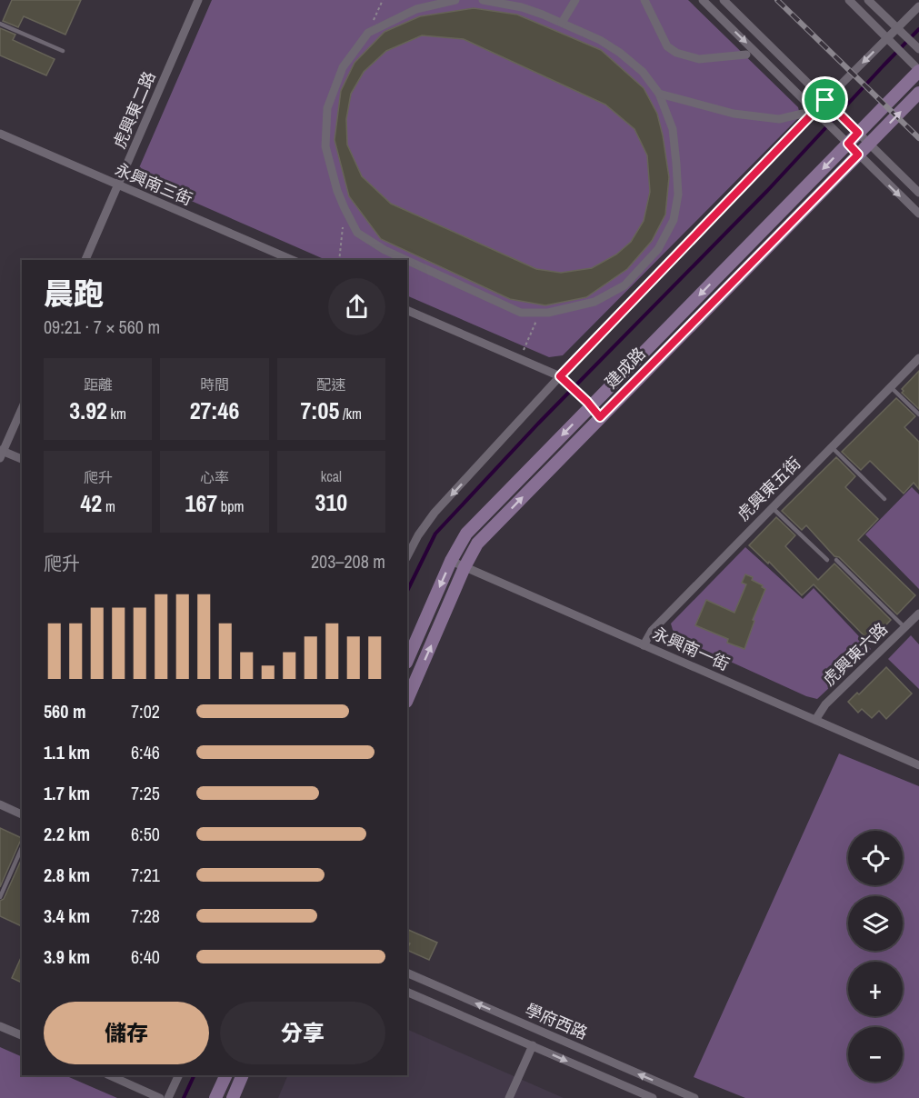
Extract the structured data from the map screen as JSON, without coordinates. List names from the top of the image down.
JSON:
{
  "streets": {
    "street": [
      "虎興東二路",
      "永興南三街",
      "建成路",
      "虎興東五街",
      "永興南一街",
      "虎興東六路",
      "學府西路"
    ]
  },
  "crossings": [
    ["虎興東二路", "永興南三街"],
    ["建成路", "永興南一街"],
    ["虎興東五街", "永興南一街"],
    ["永興南一街", "虎興東六路"]
  ],
  "page": {
    "heading": ["晨跑", "09:21 · 7 × 560 m"],
    "stats": [
      ["距離", "3.92 km"],
      ["時間", "27:46"],
      ["配速", "7:05 /km"],
      ["爬升", "42 m"],
      ["心率", "167 bpm"],
      ["kcal", "310"]
    ],
    "chart": ["爬升", "203–208 m"],
    "list": [
      {
        "name": "560 m",
        "note": "7:02"
      },
      {
        "name": "1.1 km",
        "note": "6:46"
      },
      {
        "name": "1.7 km",
        "note": "7:25"
      },
      {
        "name": "2.2 km",
        "note": "6:50"
      },
      {
        "name": "2.8 km",
        "note": "7:21"
      },
      {
        "name": "3.4 km",
        "note": "7:28"
      },
      {
        "name": "3.9 km",
        "note": "6:40"
      }
    ],
    "map_buttons": ["+", "−"],
    "buttons": ["儲存", "分享"]
  }
}
